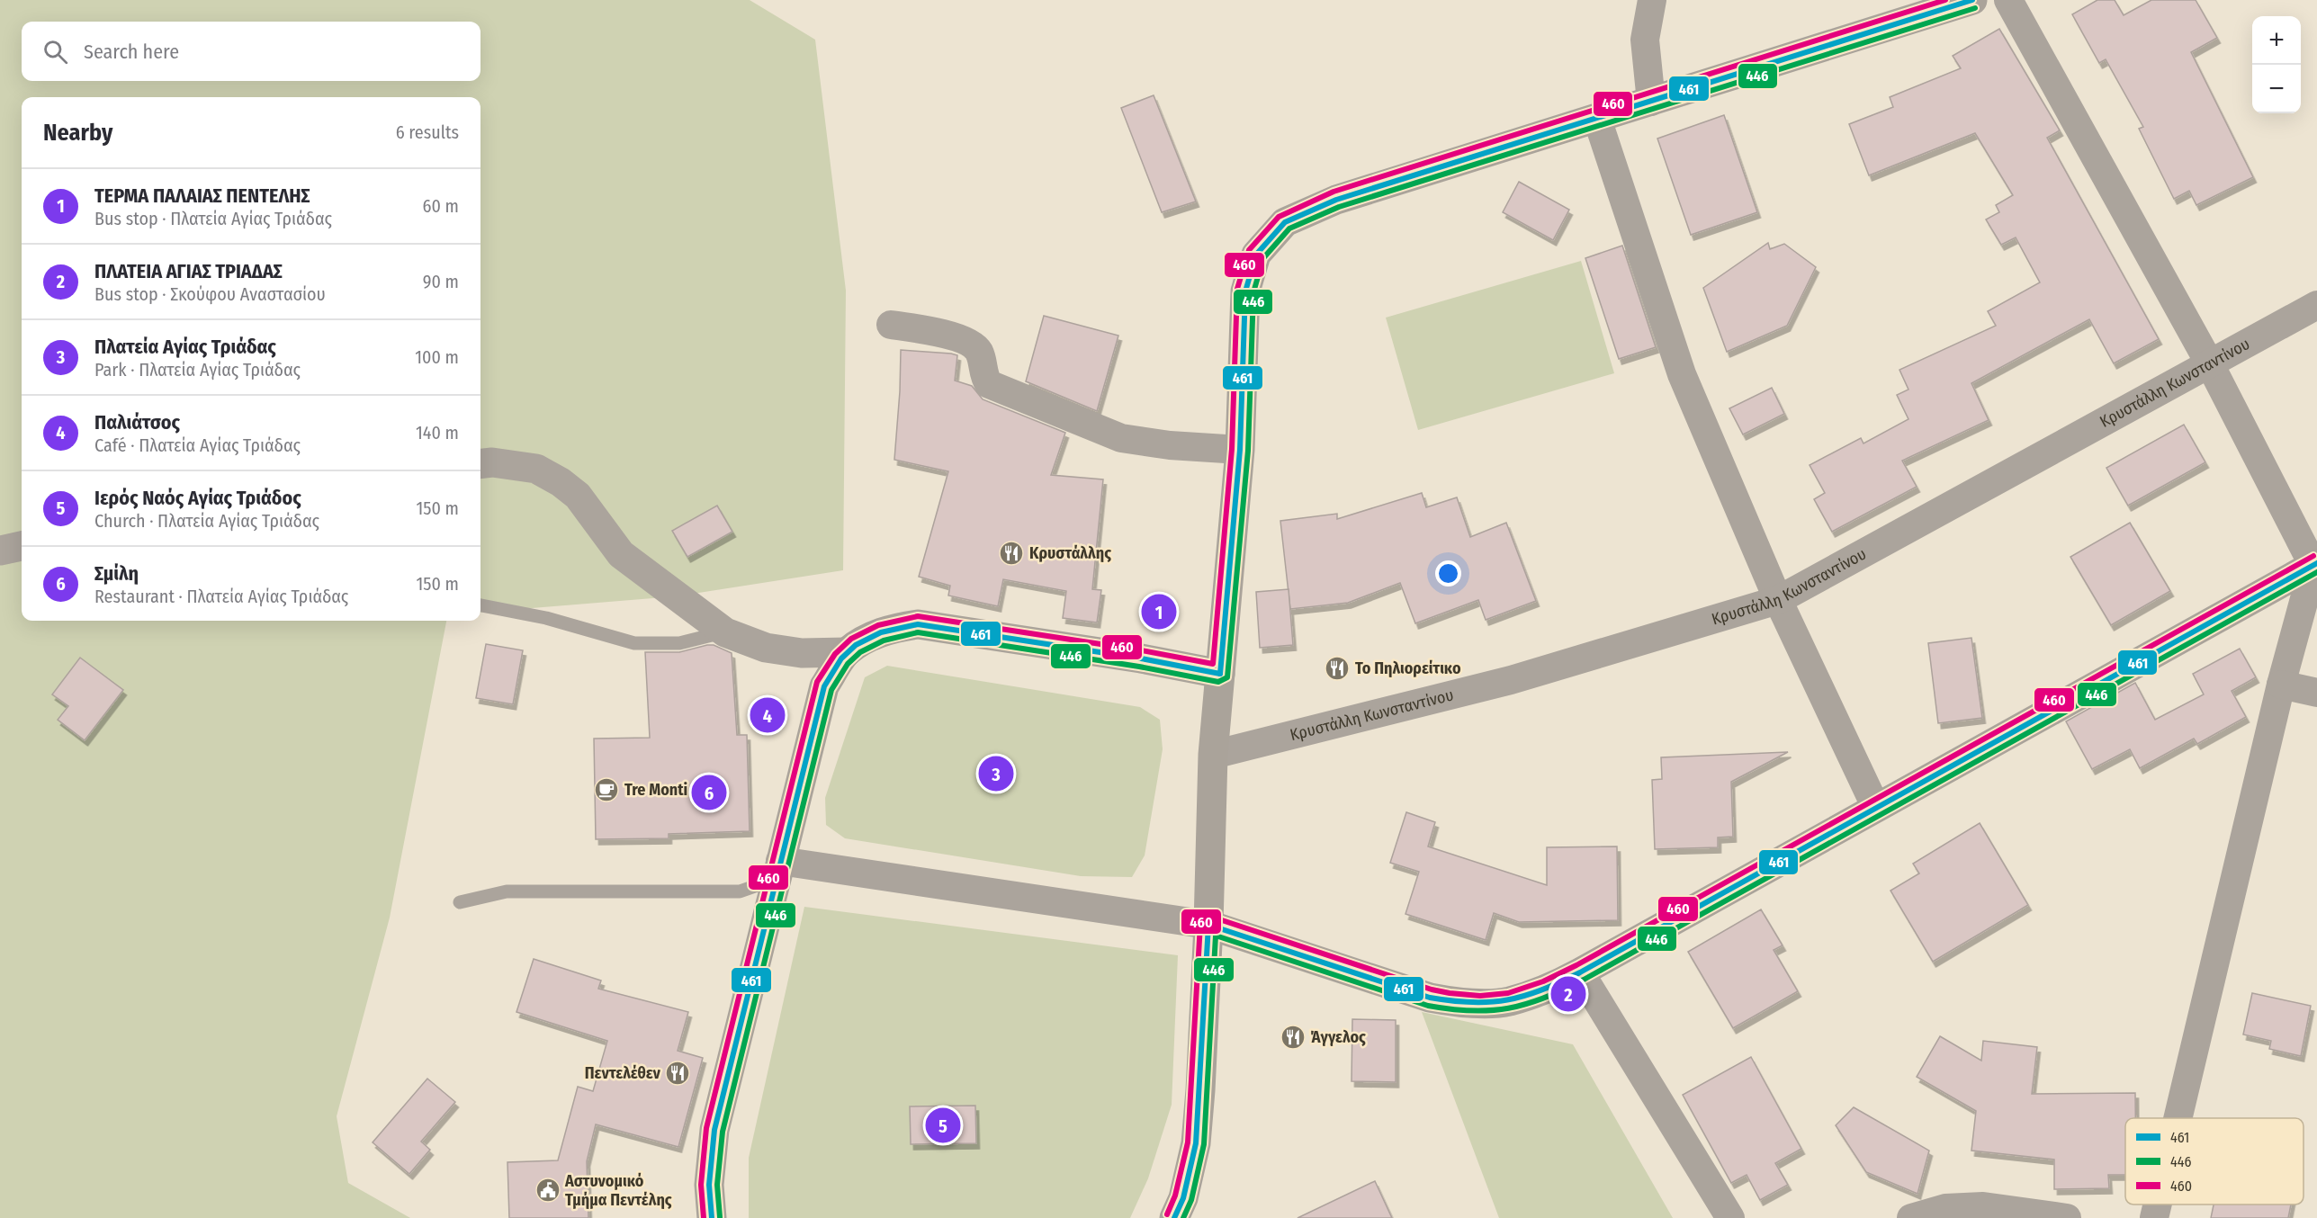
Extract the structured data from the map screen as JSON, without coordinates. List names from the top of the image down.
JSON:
{
  "streets": {
    "street": ["Κρυστάλλη Κωνσταντίνου"]
  },
  "places": {
    "restaurant": [
      "Κρυστάλλης",
      "Το Πηλιορείτικο",
      "Άγγελος",
      "Πεντελέθεν"
    ],
    "cafe": ["Tre Monti"],
    "public building": ["Αστυνομικό Τμήμα Πεντέλης"]
  },
  "lines": ["transit line 461", "transit line 460", "transit line 446"],
  "legend": ["461", "446", "460"],
  "page": {
    "map_buttons": ["+", "−"],
    "search": "Search here",
    "heading": ["Nearby", "6 results"],
    "list": [
      {
        "mark": "1",
        "name": "ΤΕΡΜΑ ΠΑΛΑΙΑΣ ΠΕΝΤΕΛΗΣ",
        "note": "Bus stop · Πλατεία Αγίας Τριάδας",
        "value": "60 m"
      },
      {
        "mark": "2",
        "name": "ΠΛΑΤΕΙΑ ΑΓΙΑΣ ΤΡΙΑΔΑΣ",
        "note": "Bus stop · Σκούφου Αναστασίου",
        "value": "90 m"
      },
      {
        "mark": "3",
        "name": "Πλατεία Αγίας Τριάδας",
        "note": "Park · Πλατεία Αγίας Τριάδας",
        "value": "100 m"
      },
      {
        "mark": "4",
        "name": "Παλιάτσος",
        "note": "Café · Πλατεία Αγίας Τριάδας",
        "value": "140 m"
      },
      {
        "mark": "5",
        "name": "Ιερός Ναός Αγίας Τριάδος",
        "note": "Church · Πλατεία Αγίας Τριάδας",
        "value": "150 m"
      },
      {
        "mark": "6",
        "name": "Σμίλη",
        "note": "Restaurant · Πλατεία Αγίας Τριάδας",
        "value": "150 m"
      }
    ],
    "pins": [
      "1",
      "4",
      "3",
      "6",
      "2",
      "5"
    ]
  }
}
